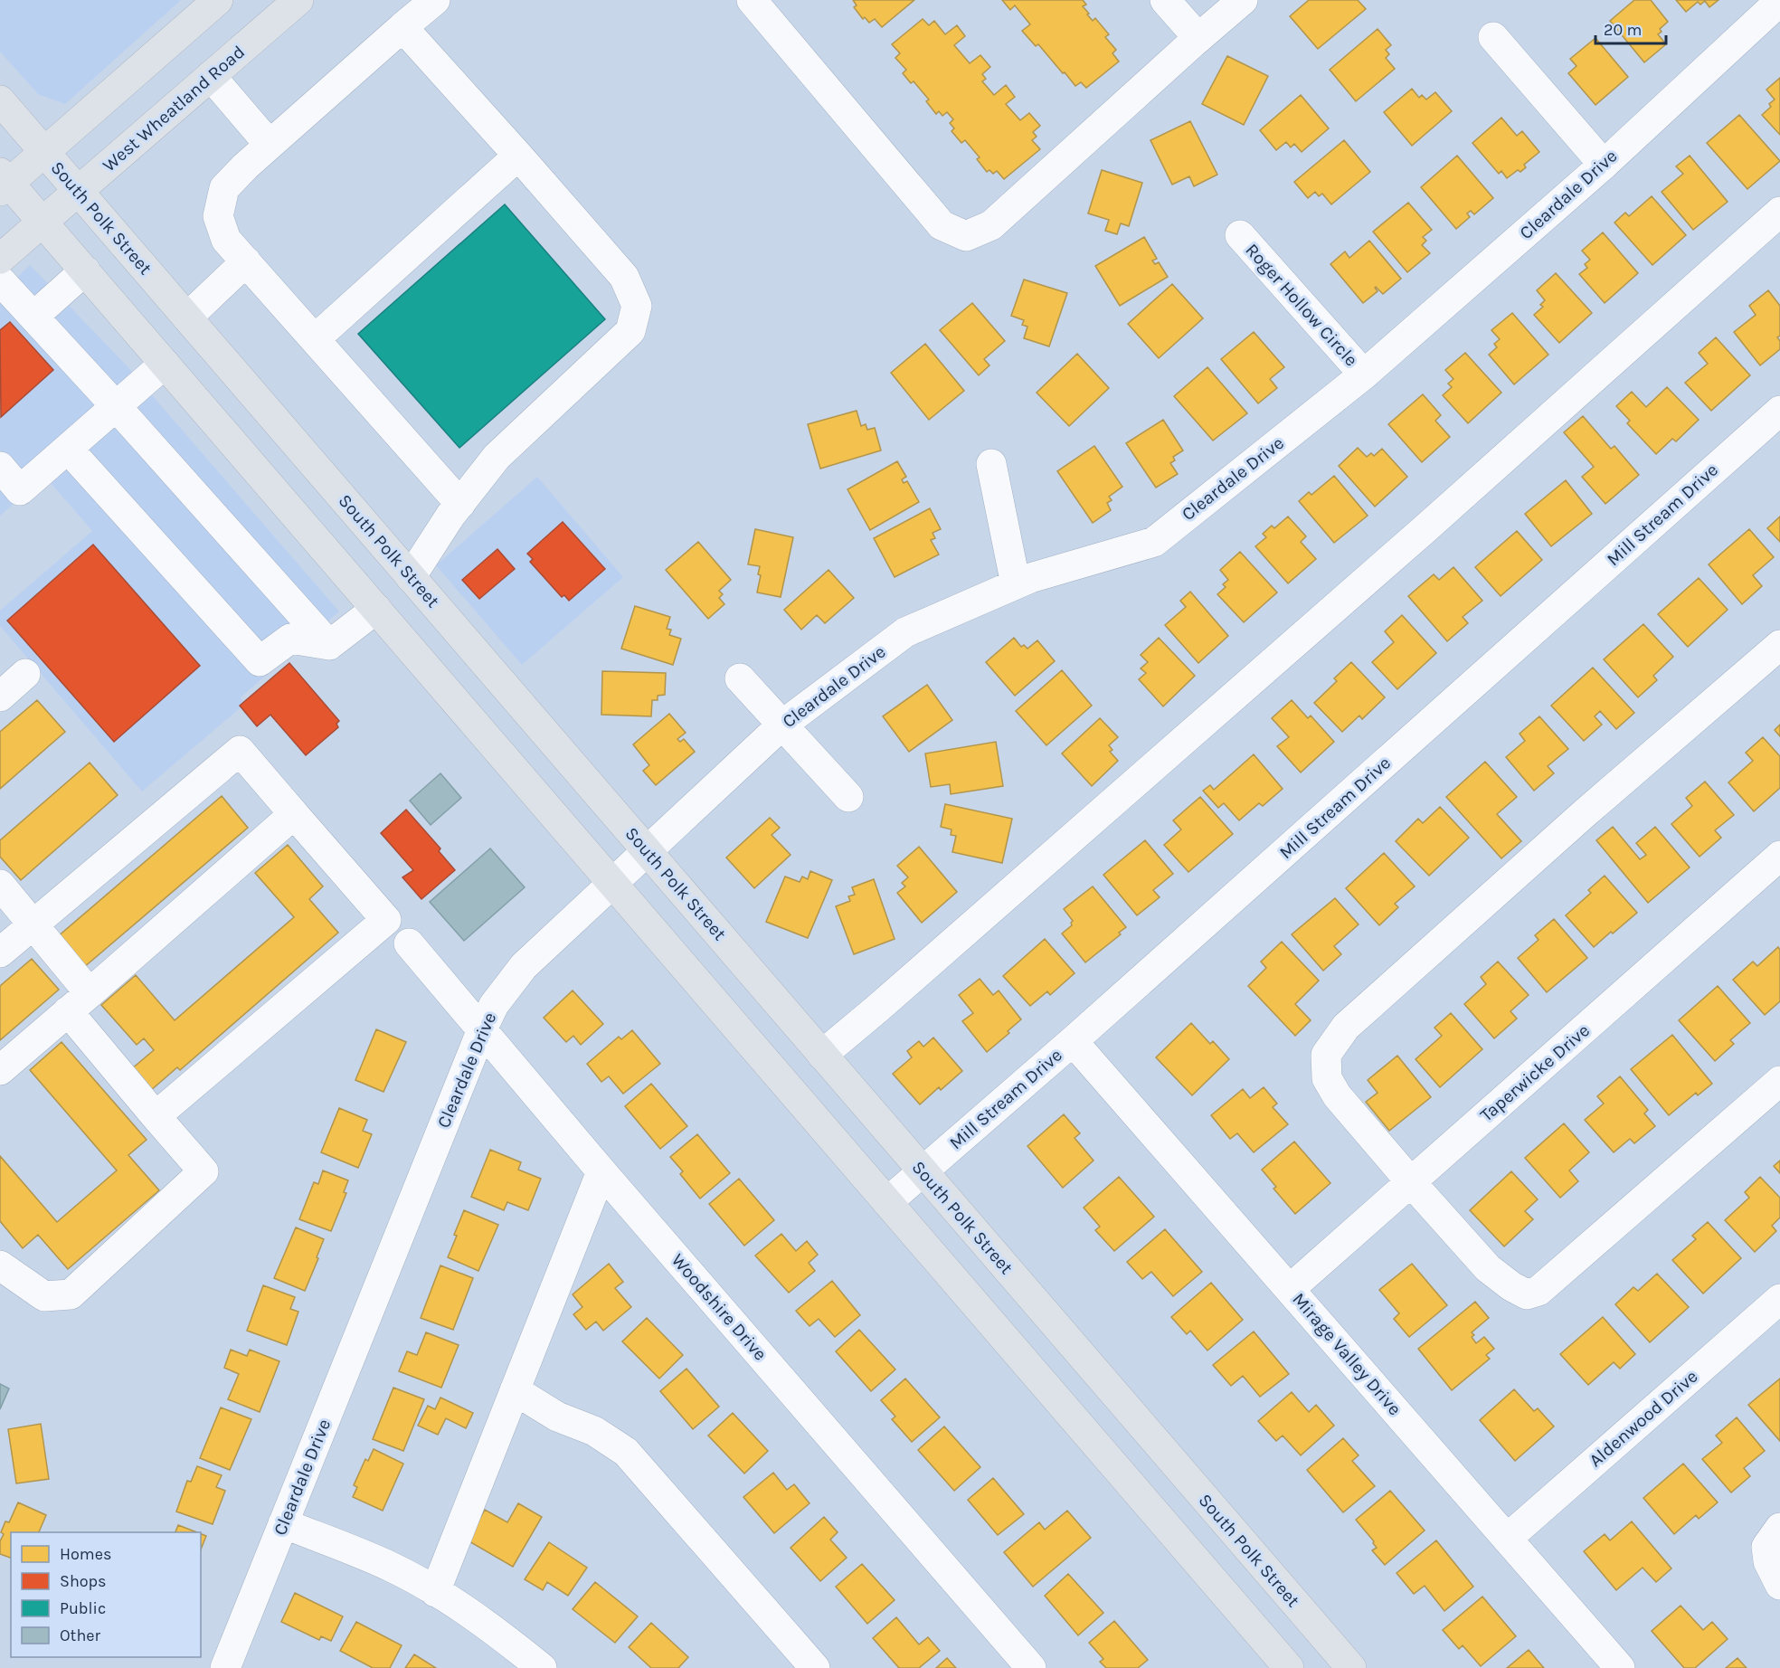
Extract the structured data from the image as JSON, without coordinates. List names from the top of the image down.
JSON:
{
  "streets": {
    "main road": ["West Wheatland Road", "South Polk Street"],
    "street": [
      "Cleardale Drive",
      "Roger Hollow Circle",
      "Mill Stream Drive",
      "Taperwicke Drive",
      "Woodshire Drive",
      "Mirage Valley Drive",
      "Aldenwood Drive"
    ]
  },
  "crossings": [
    ["West Wheatland Road", "South Polk Street"],
    ["Cleardale Drive", "South Polk Street"],
    ["Cleardale Drive", "Roger Hollow Circle"],
    ["Cleardale Drive", "Woodshire Drive"],
    ["South Polk Street", "Mill Stream Drive"],
    ["Mill Stream Drive", "Mirage Valley Drive"],
    ["Taperwicke Drive", "Mirage Valley Drive"],
    ["Mirage Valley Drive", "Aldenwood Drive"]
  ],
  "legend": [
    "Homes",
    "Shops",
    "Public",
    "Other"
  ],
  "scale_bar": "20 m"
}
